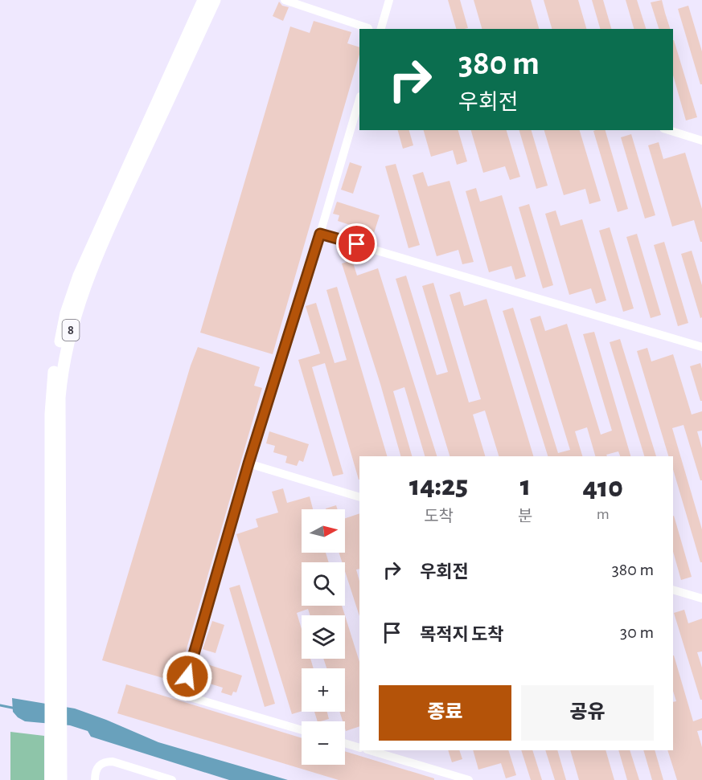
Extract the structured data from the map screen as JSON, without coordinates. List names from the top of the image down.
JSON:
{
  "streets": {
    "highway": ["8"]
  },
  "north": "right",
  "page": {
    "turn": ["380 m", "우회전"],
    "eta": [
      "14:25",
      "도착",
      "1",
      "분",
      "410",
      "m"
    ],
    "map_buttons": ["+", "−"],
    "list": [
      {
        "name": "우회전",
        "value": "380 m"
      },
      {
        "name": "목적지 도착",
        "value": "30 m"
      }
    ],
    "buttons": ["종료", "공유"]
  }
}
